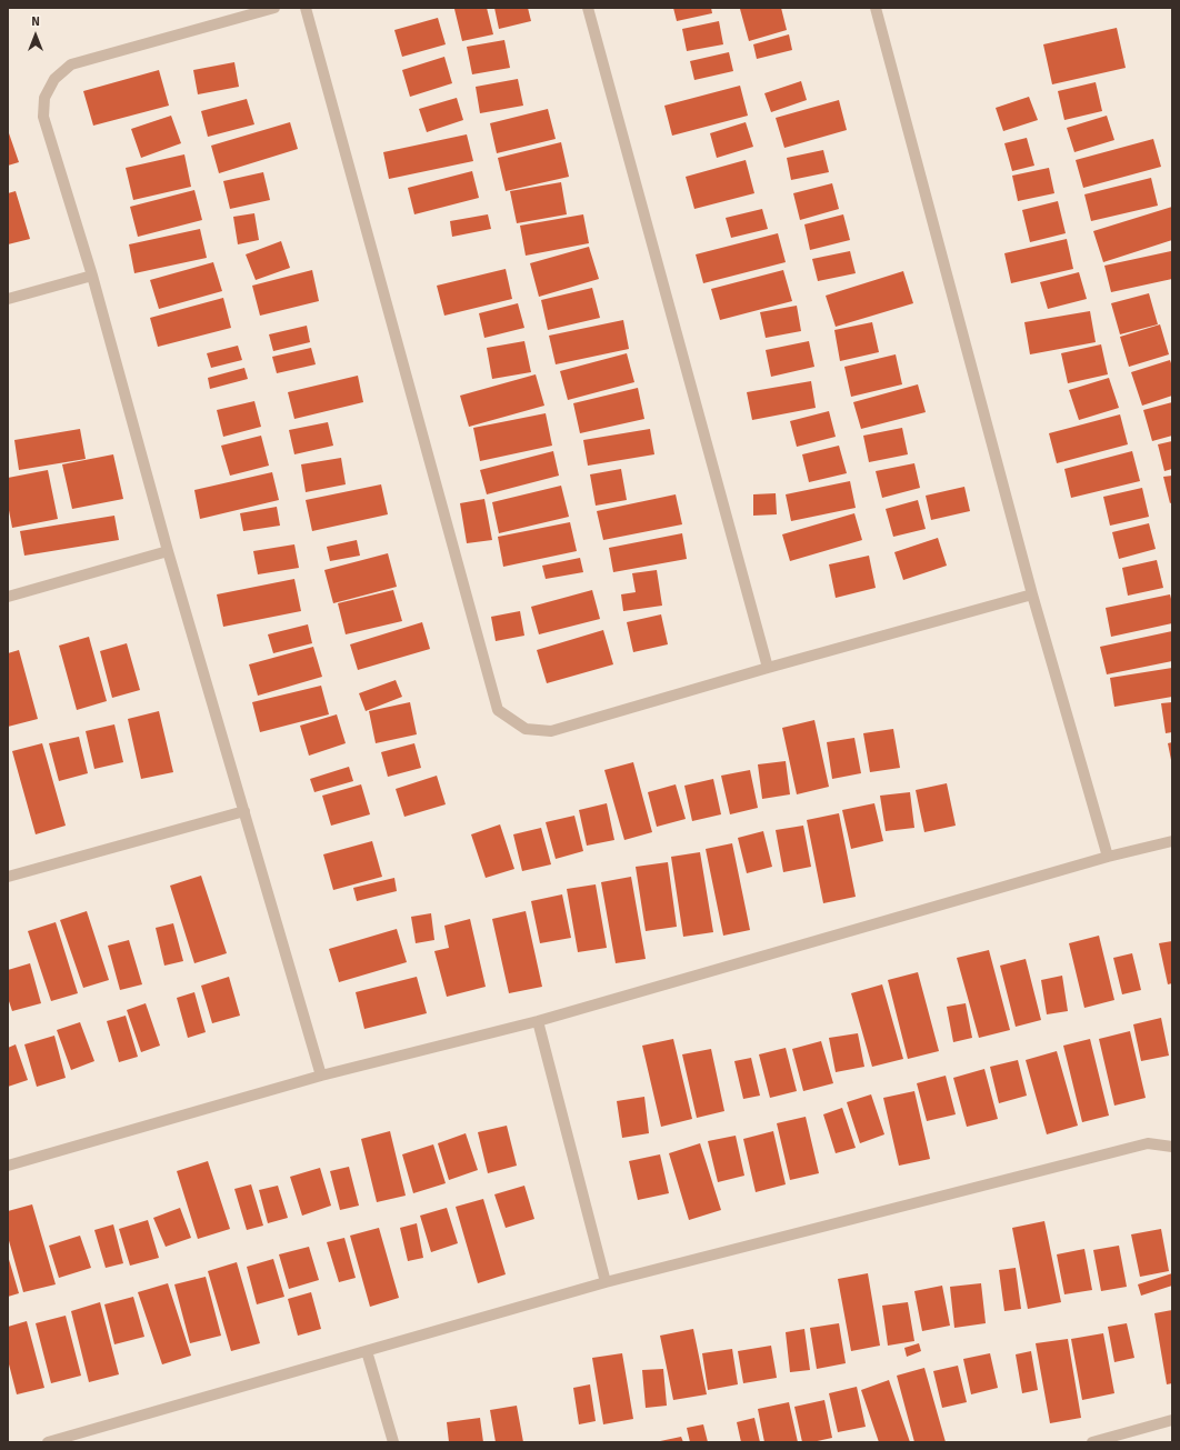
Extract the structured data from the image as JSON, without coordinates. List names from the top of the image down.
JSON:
{
  "north": "top"
}
